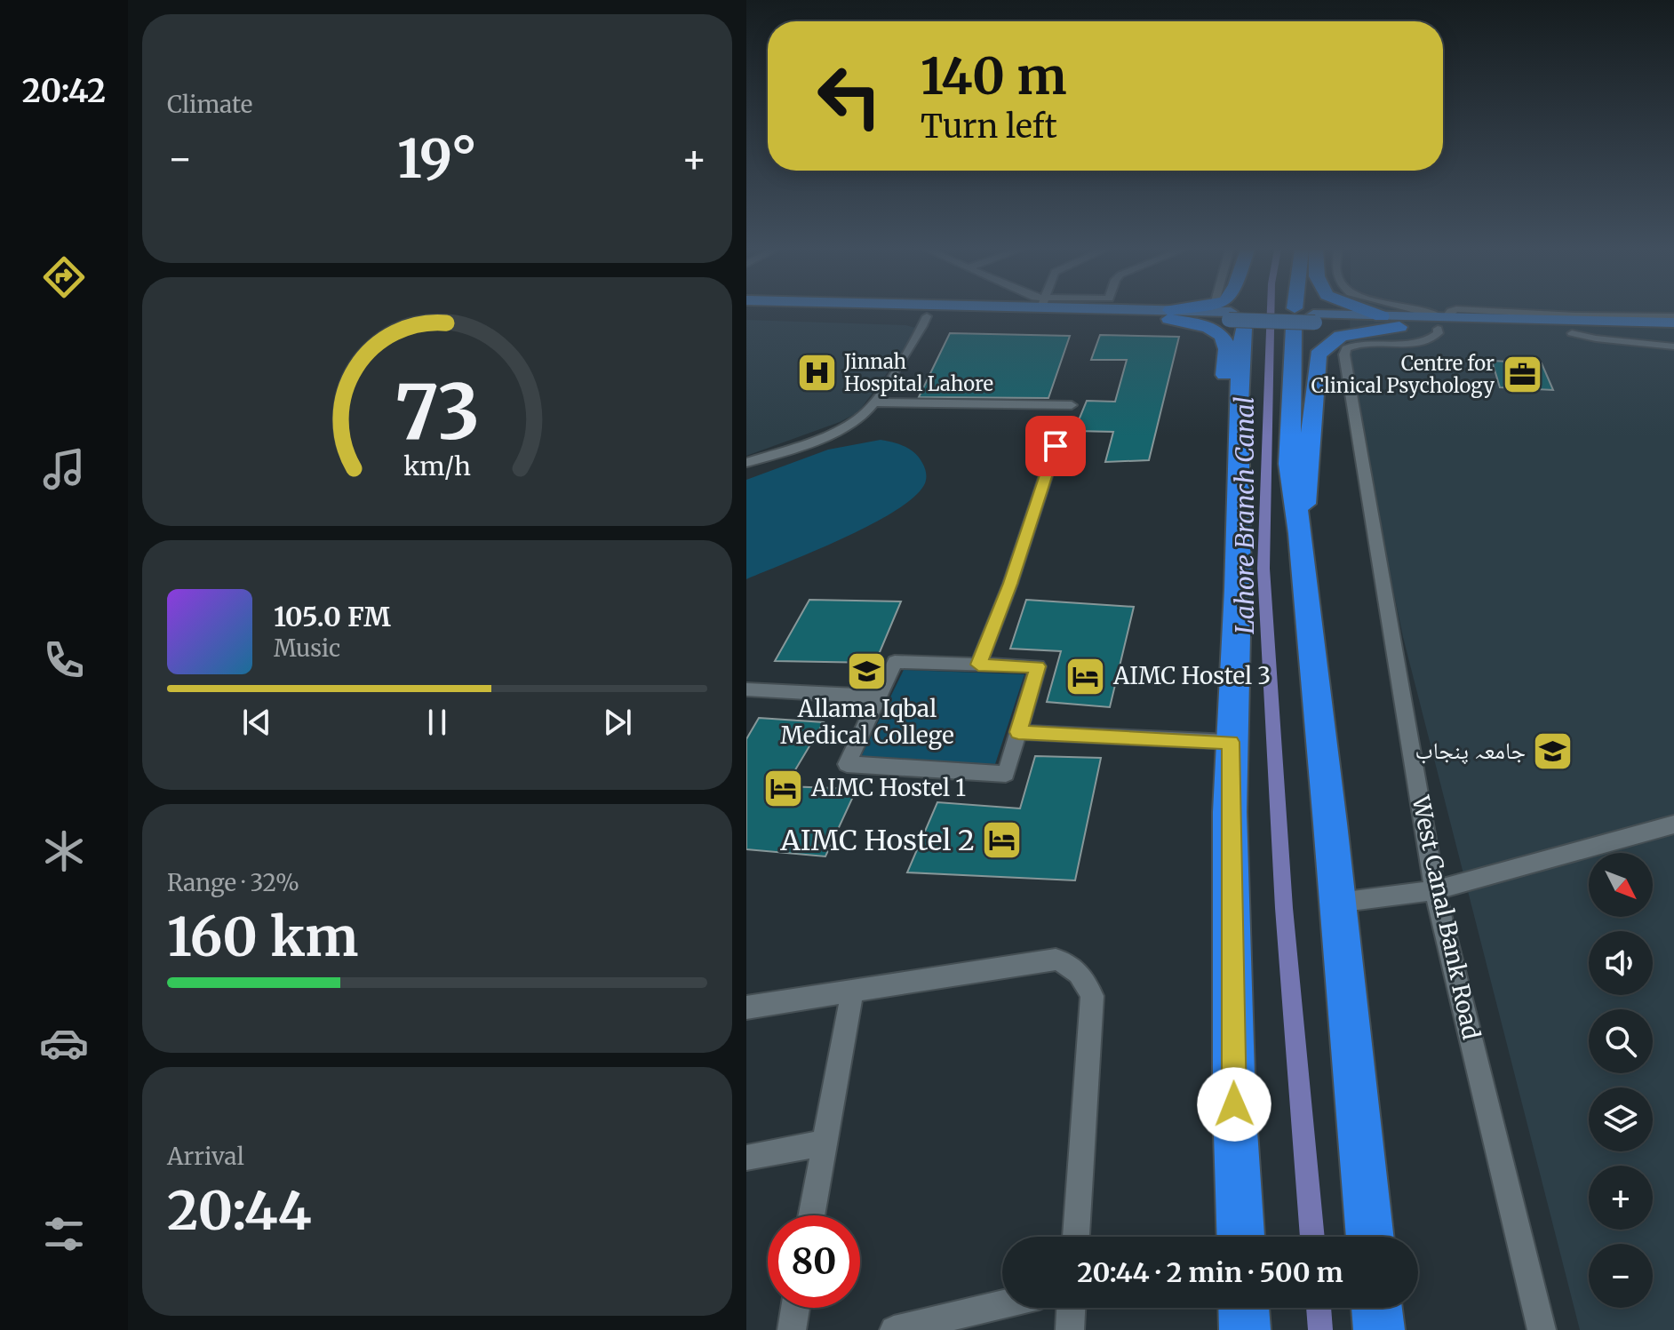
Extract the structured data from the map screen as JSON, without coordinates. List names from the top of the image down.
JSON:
{
  "streets": {
    "street": ["West Canal Bank Road"]
  },
  "water": ["Lahore Branch Canal"],
  "places": {
    "hospital": ["Jinnah Hospital Lahore"],
    "office": ["Centre for Clinical Psychology"],
    "school or university": ["Allama Iqbal Medical College", "جامعہ پنجاب"],
    "hotel": ["AIMC Hostel 3", "AIMC Hostel 1", "AIMC Hostel 2"]
  },
  "north": "bottom right",
  "page": {
    "tabs": "20:42",
    "tile": [
      "Climate",
      ["Range · 32%", "160 km"],
      ["Arrival", "20:44"]
    ],
    "turn": ["140 m", "Turn left"],
    "heat": ["−", "19°", "+"],
    "song": ["105.0 FM", "Music"],
    "map_buttons": ["+", "−"],
    "limit": "80",
    "trip": "20:44 · 2 min · 500 m",
    "gauge": ["73", "km/h"]
  }
}
